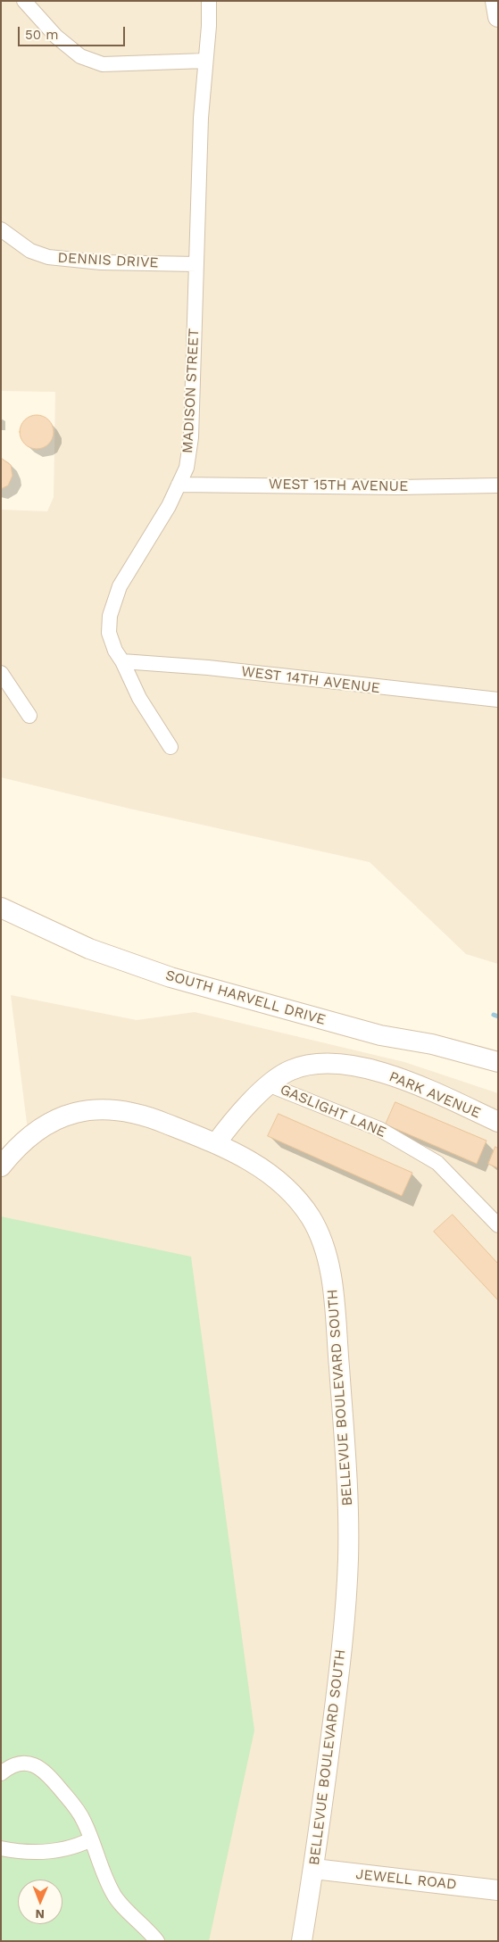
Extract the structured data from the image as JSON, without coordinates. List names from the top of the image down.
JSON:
{
  "streets": {
    "street": [
      "DENNIS DRIVE",
      "MADISON STREET",
      "WEST 15TH AVENUE",
      "WEST 14TH AVENUE",
      "SOUTH HARVELL DRIVE",
      "PARK AVENUE",
      "GASLIGHT LANE",
      "BELLEVUE BOULEVARD SOUTH",
      "JEWELL ROAD"
    ]
  },
  "crossings": [
    ["DENNIS DRIVE", "MADISON STREET"],
    ["MADISON STREET", "WEST 15TH AVENUE"],
    ["MADISON STREET", "WEST 14TH AVENUE"],
    ["PARK AVENUE", "GASLIGHT LANE"],
    ["PARK AVENUE", "BELLEVUE BOULEVARD SOUTH"],
    ["BELLEVUE BOULEVARD SOUTH", "JEWELL ROAD"]
  ],
  "scale_bar": "50 m",
  "north": "bottom"
}
